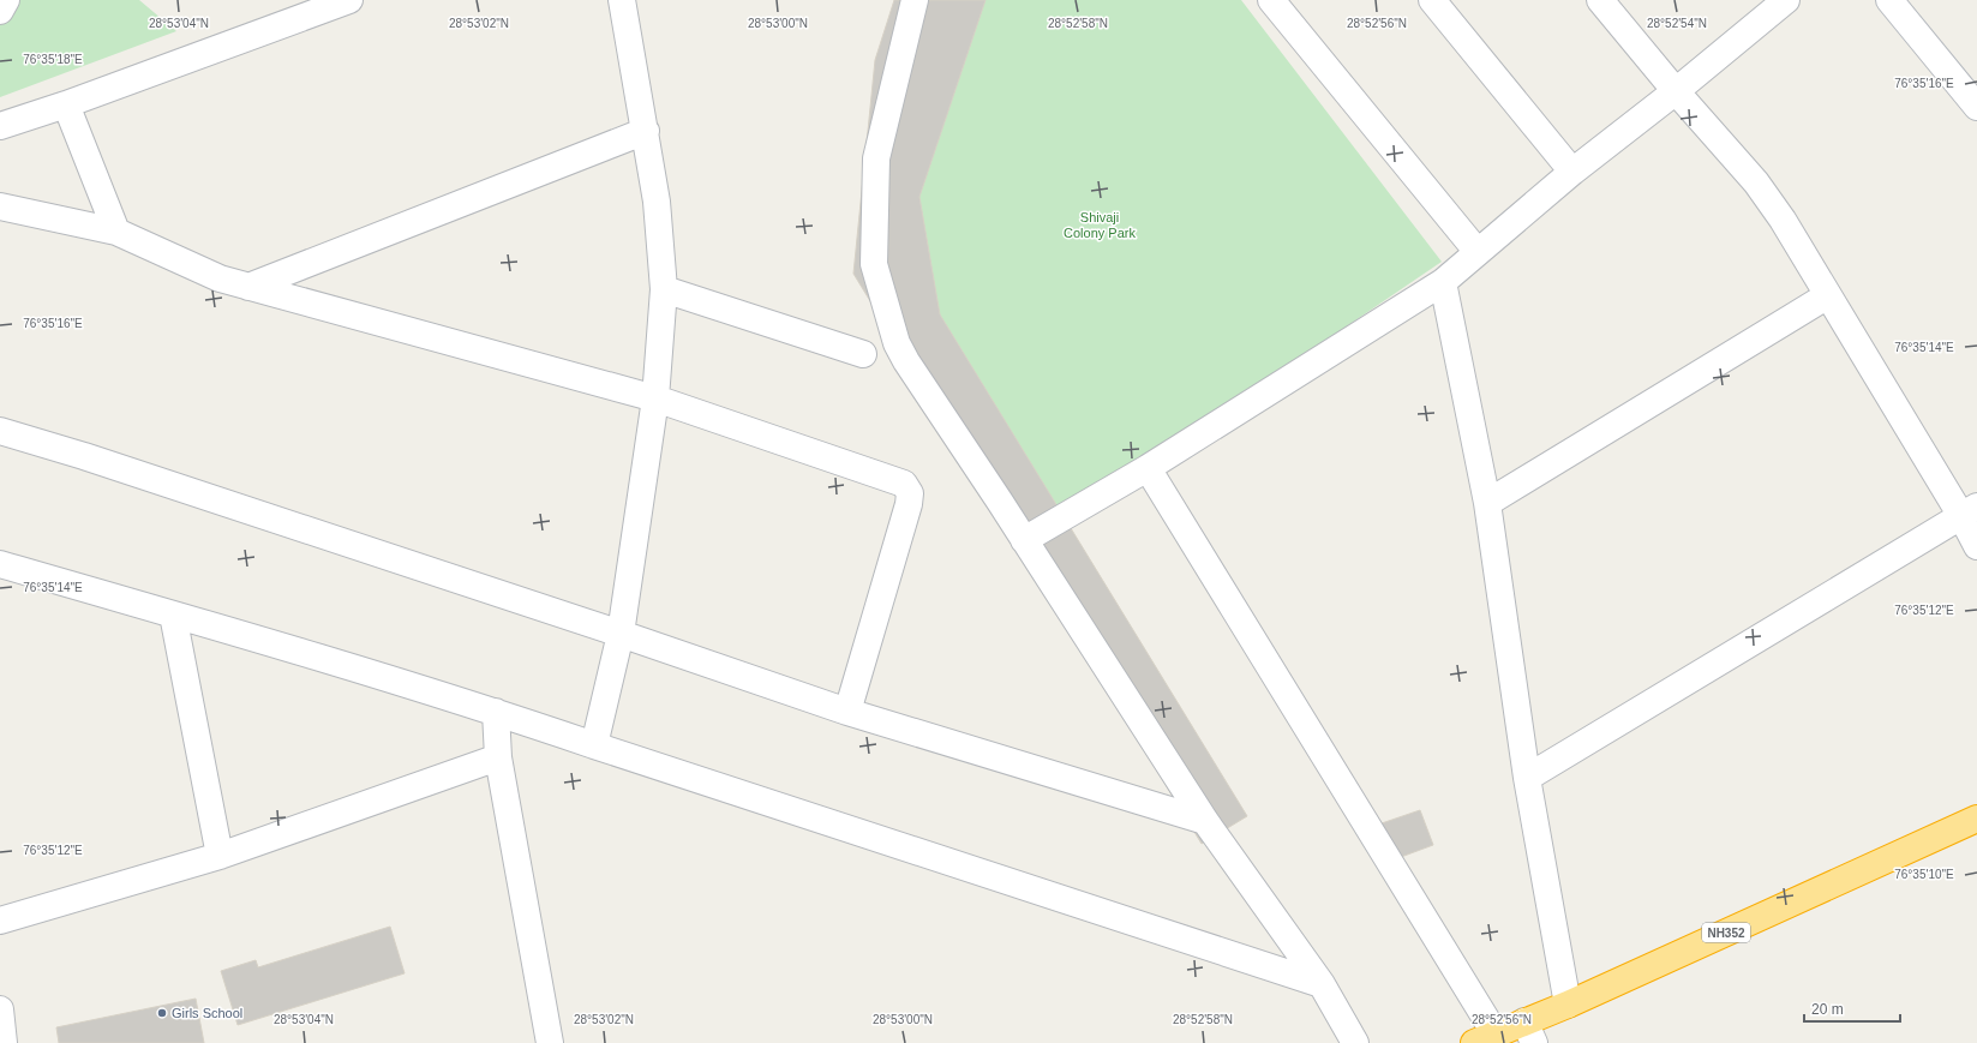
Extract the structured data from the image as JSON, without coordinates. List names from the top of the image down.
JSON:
{
  "streets": {
    "highway": ["NH352"]
  },
  "parks": ["Shivaji Colony Park"],
  "places": ["Girls School"],
  "scale_bar": "20 m",
  "coordinates": [
    "28°53'04\"N",
    "28°53'02\"N",
    "28°53'00\"N",
    "28°52'58\"N",
    "28°52'56\"N",
    "28°52'54\"N",
    "76°35'18\"E",
    "76°35'16\"E",
    "76°35'14\"E",
    "76°35'12\"E",
    "76°35'10\"E"
  ]
}
